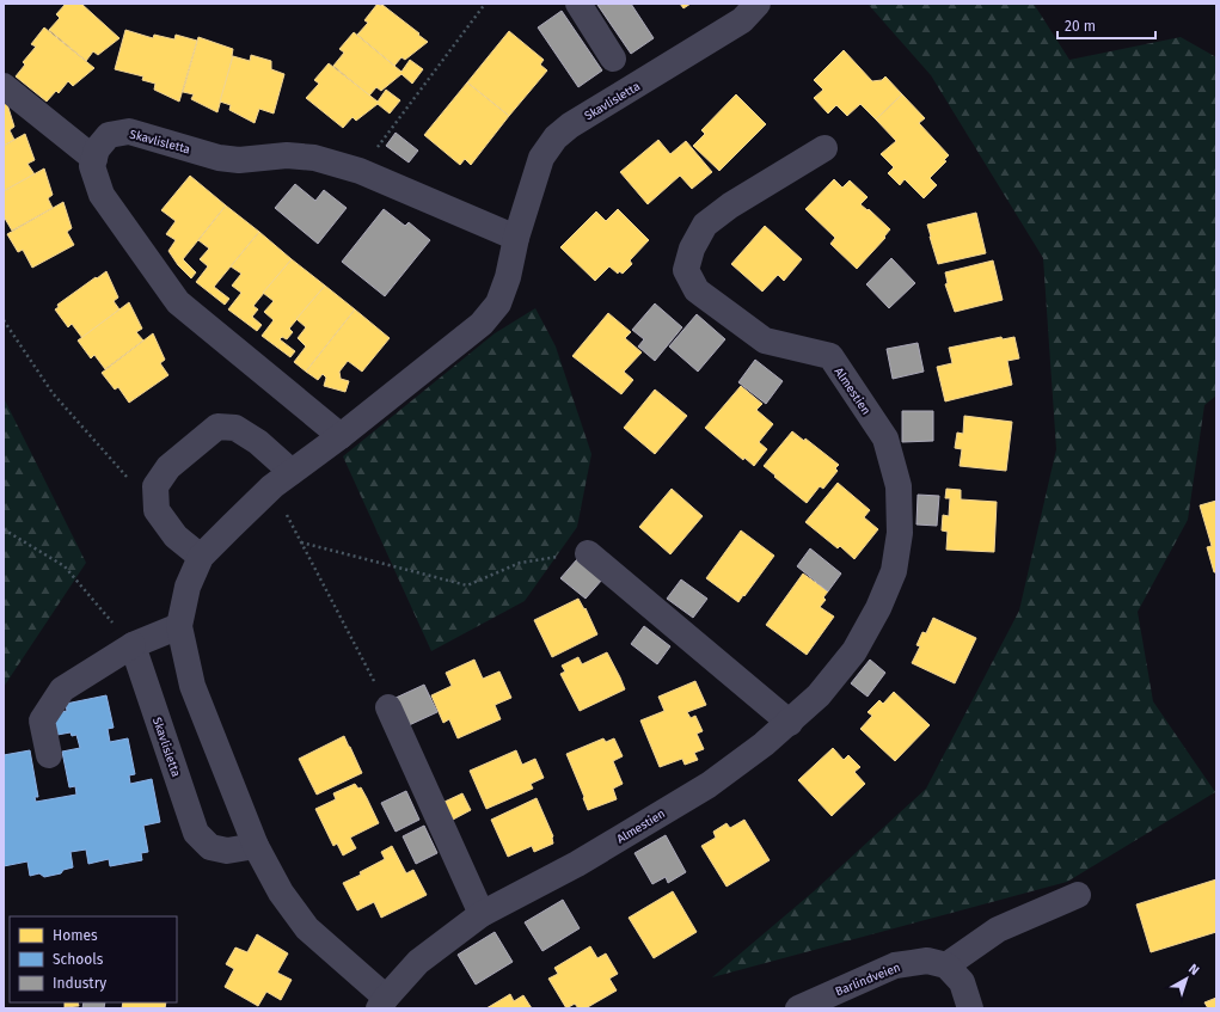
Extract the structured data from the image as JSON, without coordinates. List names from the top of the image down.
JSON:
{
  "streets": {
    "street": ["Skavlisletta", "Almestien", "Barlindveien"]
  },
  "crossings": [
    ["Skavlisletta", "Almestien"]
  ],
  "legend": ["Homes", "Schools", "Industry"],
  "scale_bar": "20 m",
  "north": "top right"
}
